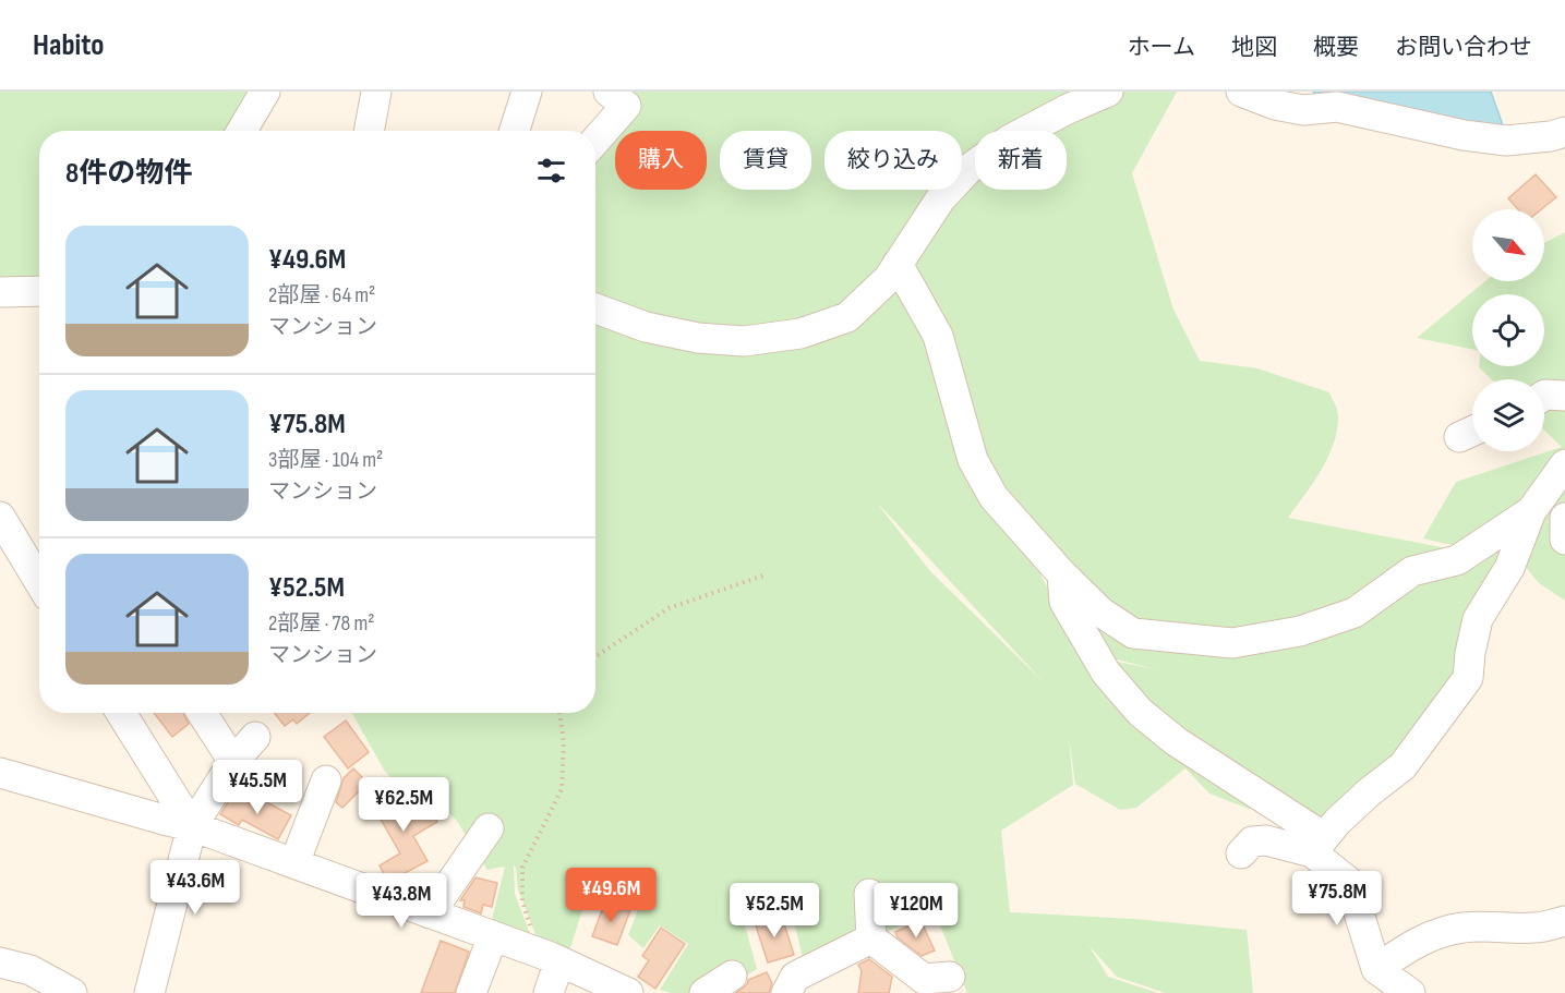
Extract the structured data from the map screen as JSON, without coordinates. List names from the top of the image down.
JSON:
{
  "north": "bottom right",
  "page": {
    "header": "Habito",
    "nav": [
      "ホーム",
      "地図",
      "概要",
      "お問い合わせ"
    ],
    "chip": [
      "購入",
      "賃貸",
      "絞り込み",
      "新着"
    ],
    "heading": "8件の物件",
    "list": [
      {
        "name": "¥49.6M",
        "note": "2部屋 · 64 m² · マンション"
      },
      {
        "name": "¥75.8M",
        "note": "3部屋 · 104 m² · マンション"
      },
      {
        "name": "¥52.5M",
        "note": "2部屋 · 78 m² · マンション"
      }
    ],
    "price": [
      "¥45.5M",
      "¥62.5M",
      "¥43.6M",
      "¥49.6M",
      "¥75.8M",
      "¥43.8M",
      "¥52.5M",
      "¥120M"
    ]
  }
}
